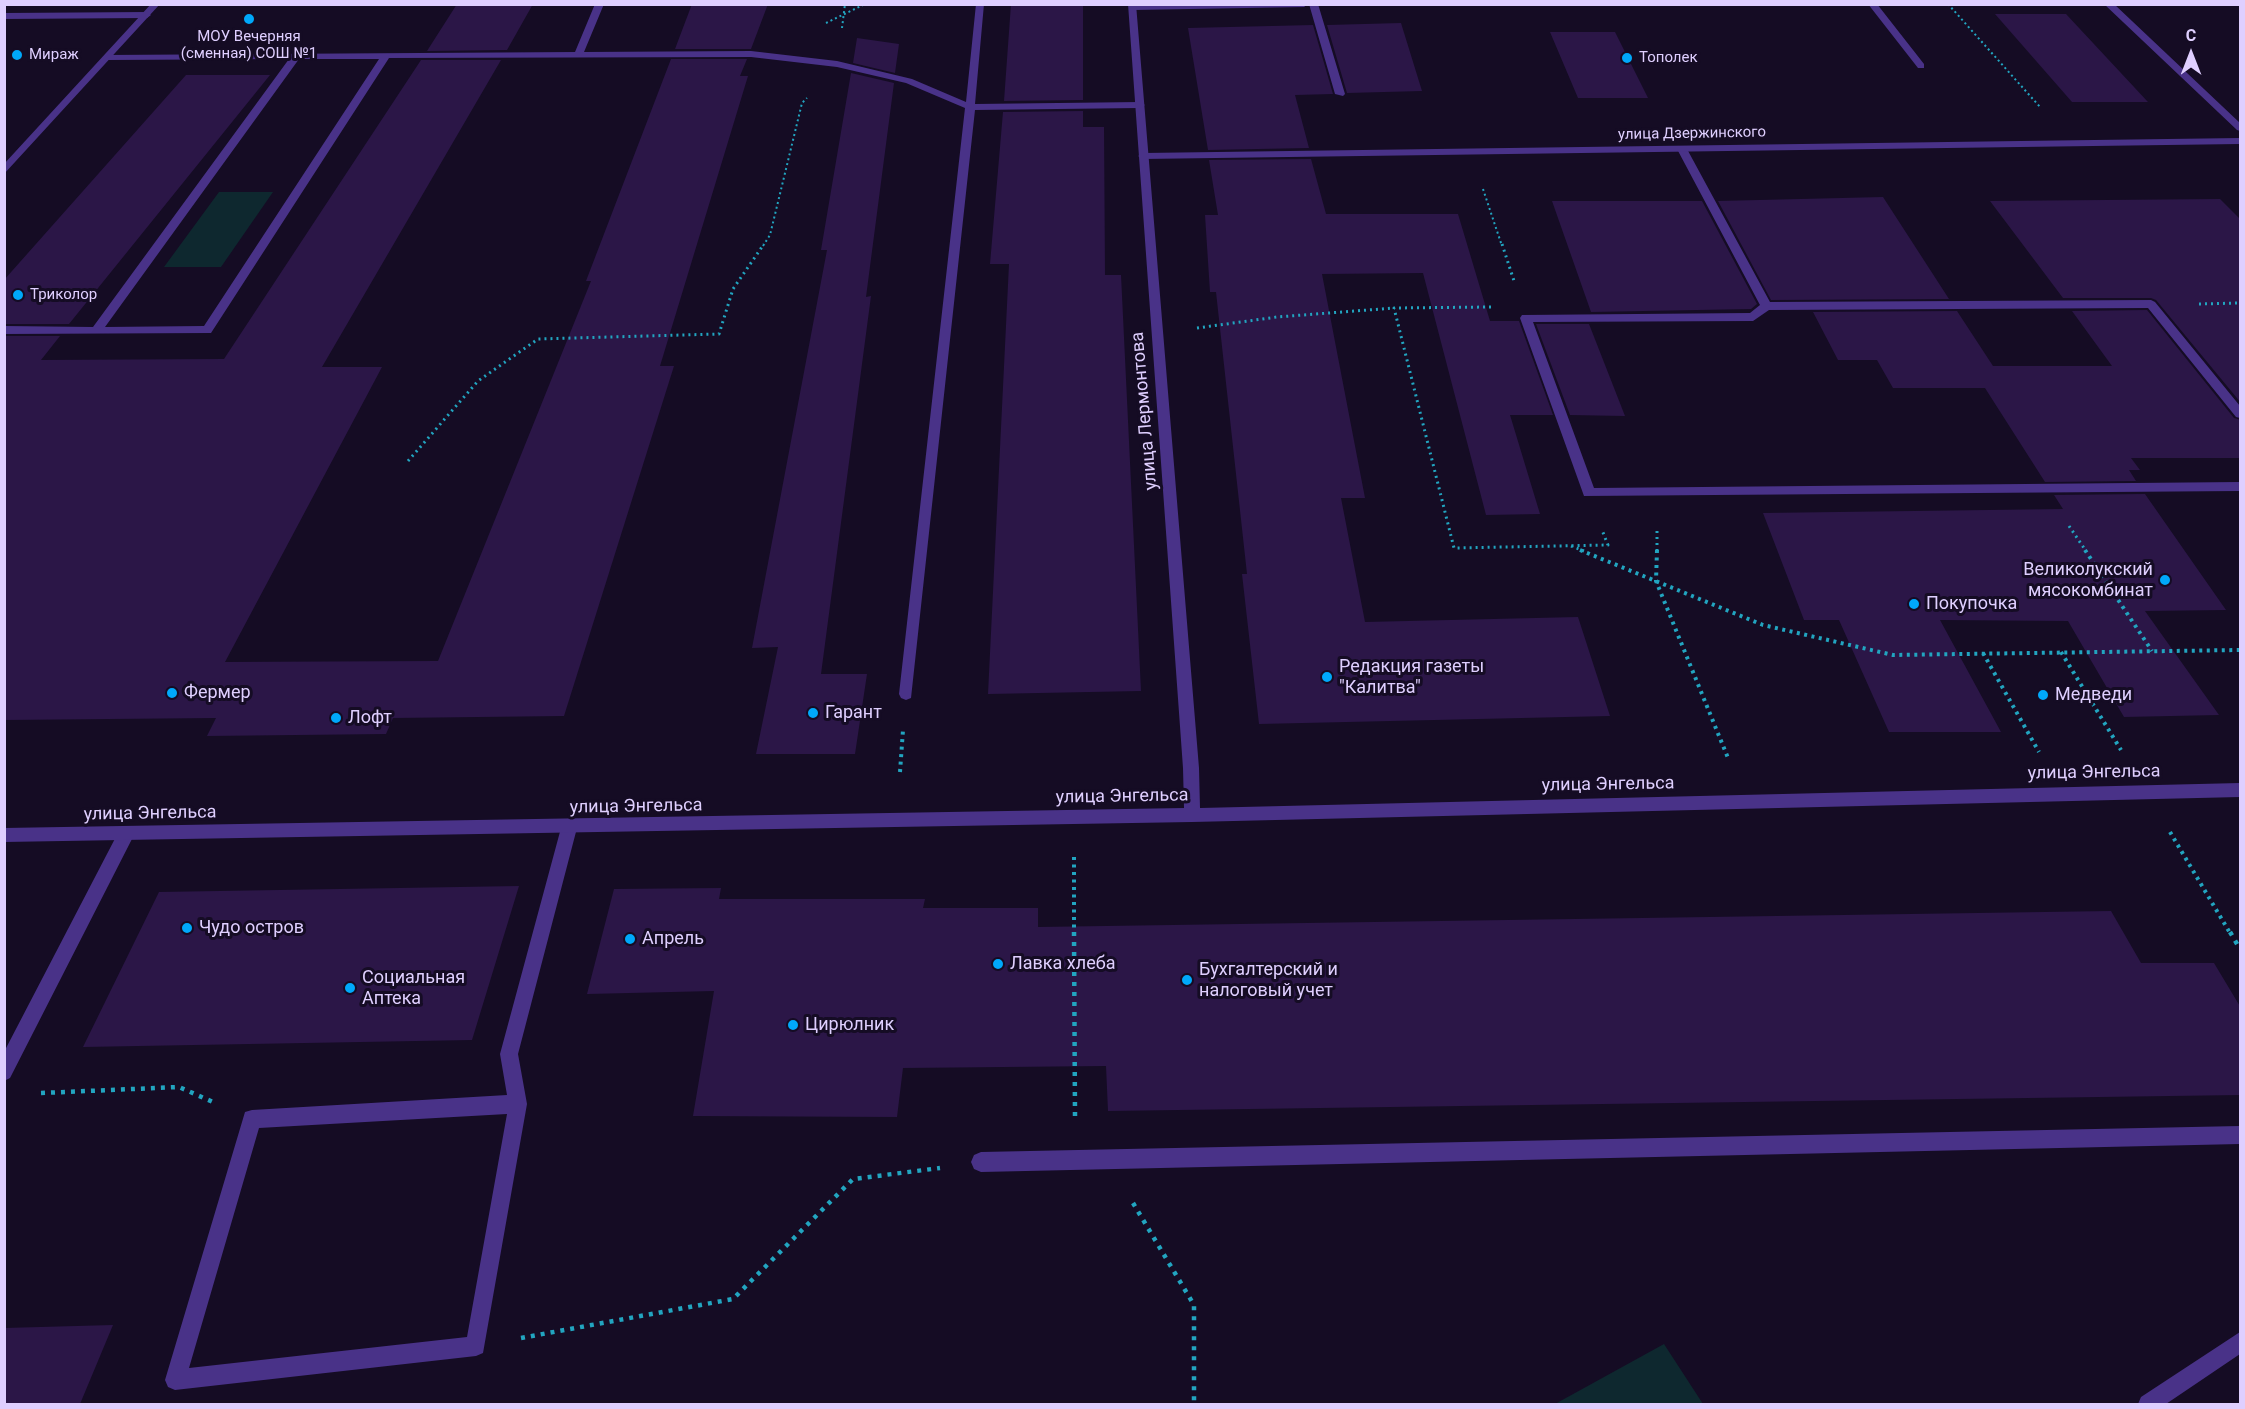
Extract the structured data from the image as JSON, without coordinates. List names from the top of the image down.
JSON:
{
  "streets": {
    "street": ["улица Дзержинского", "улица Лермонтова", "улица Энгельса"]
  },
  "crossings": [
    ["улица Дзержинского", "улица Лермонтова"],
    ["улица Лермонтова", "улица Энгельса"]
  ],
  "places": [
    "МОУ Вечерняя (сменная) СОШ №1",
    "Мираж",
    "Тополек",
    "Триколор",
    "Великолукский мясокомбинат",
    "Покупочка",
    "Редакция газеты \"Калитва\"",
    "Фермер",
    "Медведи",
    "Гарант",
    "Лофт",
    "Чудо остров",
    "Апрель",
    "Лавка хлеба",
    "Бухгалтерский и налоговый учет",
    "Социальная Аптека",
    "Цирюлник"
  ],
  "north": "top"
}
